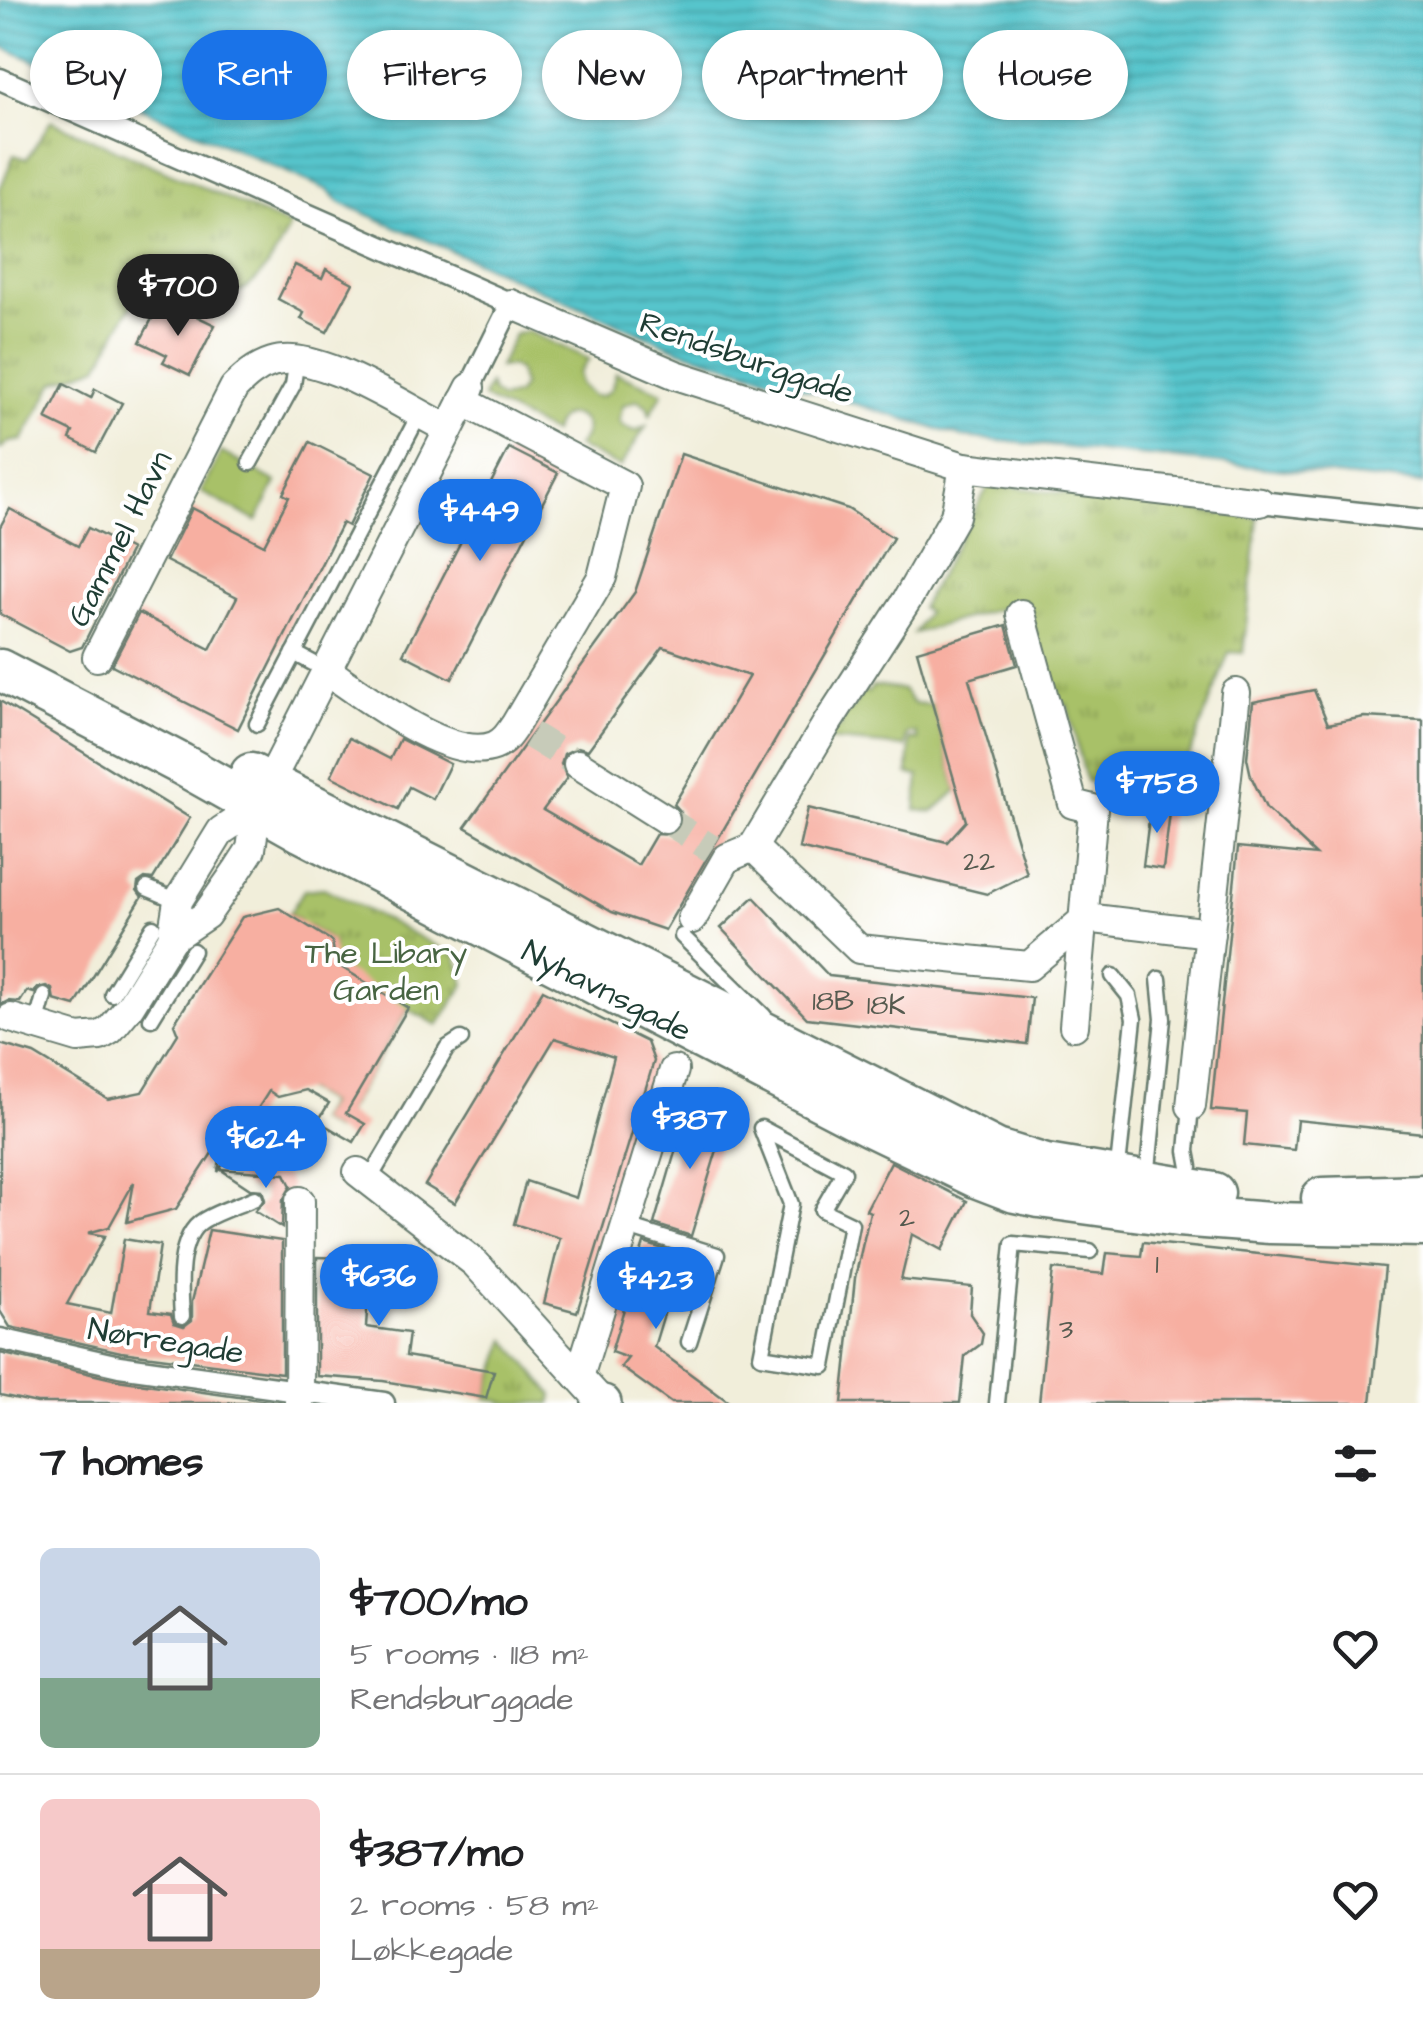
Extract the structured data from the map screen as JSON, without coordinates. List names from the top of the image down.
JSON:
{
  "streets": {
    "main road": ["Nyhavnsgade"],
    "street": ["Rendsburggade", "Gammel Havn", "Nørregade"]
  },
  "parks": ["The Libary Garden"],
  "house_numbers": [
    "22",
    "18B",
    "18K",
    "2",
    "1",
    "3"
  ],
  "page": {
    "chip": [
      "Buy",
      "Rent",
      "Filters",
      "New",
      "Apartment",
      "House"
    ],
    "price": [
      "$700",
      "$449",
      "$758",
      "$387",
      "$624",
      "$636",
      "$423"
    ],
    "heading": "7 homes",
    "list": [
      {
        "name": "$700/mo",
        "note": "5 rooms · 118 m² · Rendsburggade"
      },
      {
        "name": "$387/mo",
        "note": "2 rooms · 58 m² · Løkkegade"
      }
    ]
  }
}
